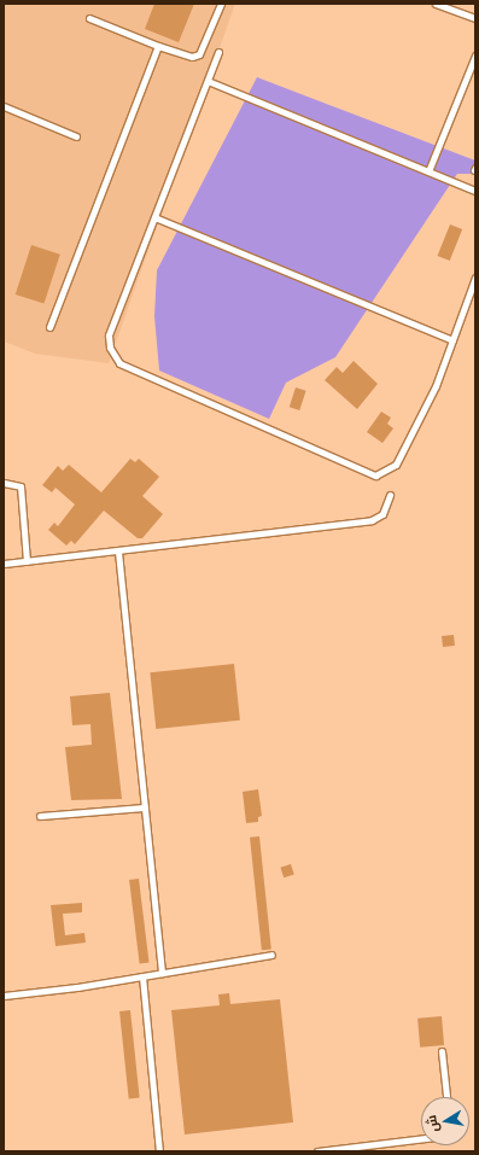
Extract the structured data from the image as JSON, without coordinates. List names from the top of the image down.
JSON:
{
  "north": "left"
}
